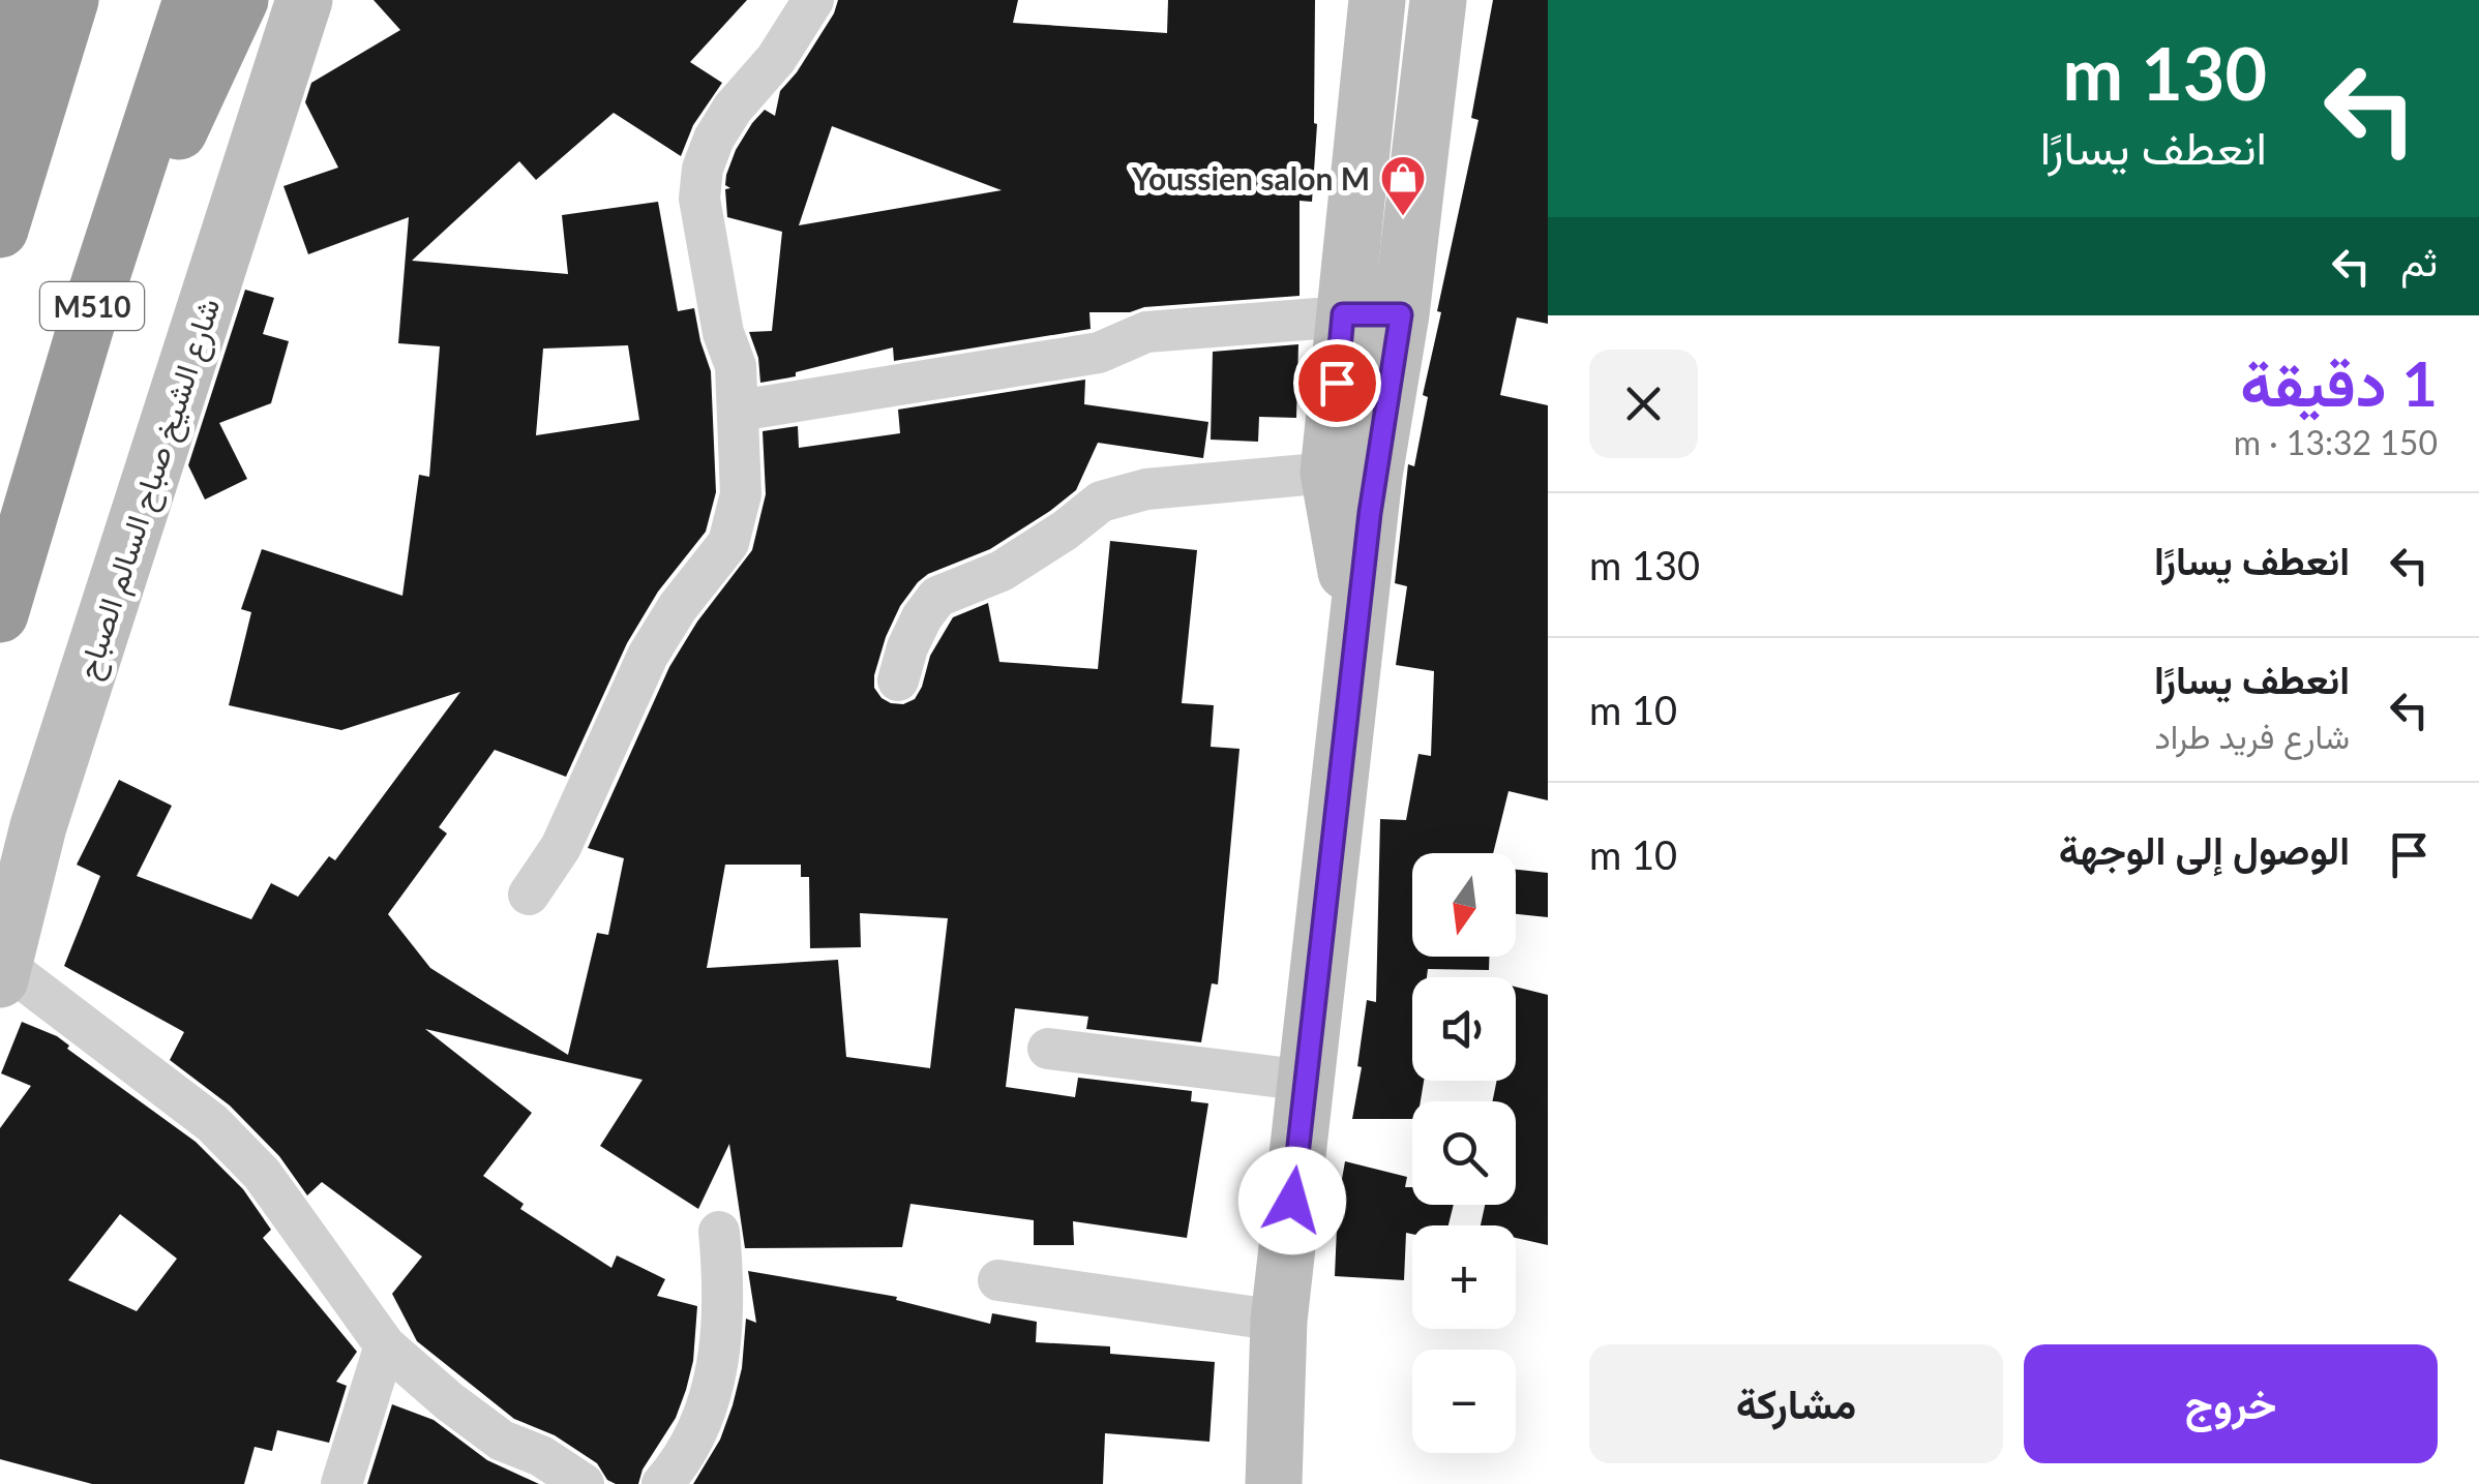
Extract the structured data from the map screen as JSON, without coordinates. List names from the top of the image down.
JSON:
{
  "streets": {
    "highway": ["M510"],
    "main road": ["شارع الشيخ صباح السالم الصباح"]
  },
  "places": {
    "shop": ["Youssien salon M"]
  },
  "north": "bottom",
  "page": {
    "turn": ["130 m", "انعطف يسارًا"],
    "then": "ثم",
    "heading": ["1 دقيقة", "150 m · 13:32"],
    "list": [
      {
        "name": "انعطف يسارًا",
        "value": "130 m"
      },
      {
        "name": "انعطف يسارًا",
        "note": "شارع فريد طراد",
        "value": "10 m"
      },
      {
        "name": "الوصول إلى الوجهة",
        "value": "10 m"
      }
    ],
    "map_buttons": ["+", "−"],
    "buttons": ["خروج", "مشاركة"]
  }
}
